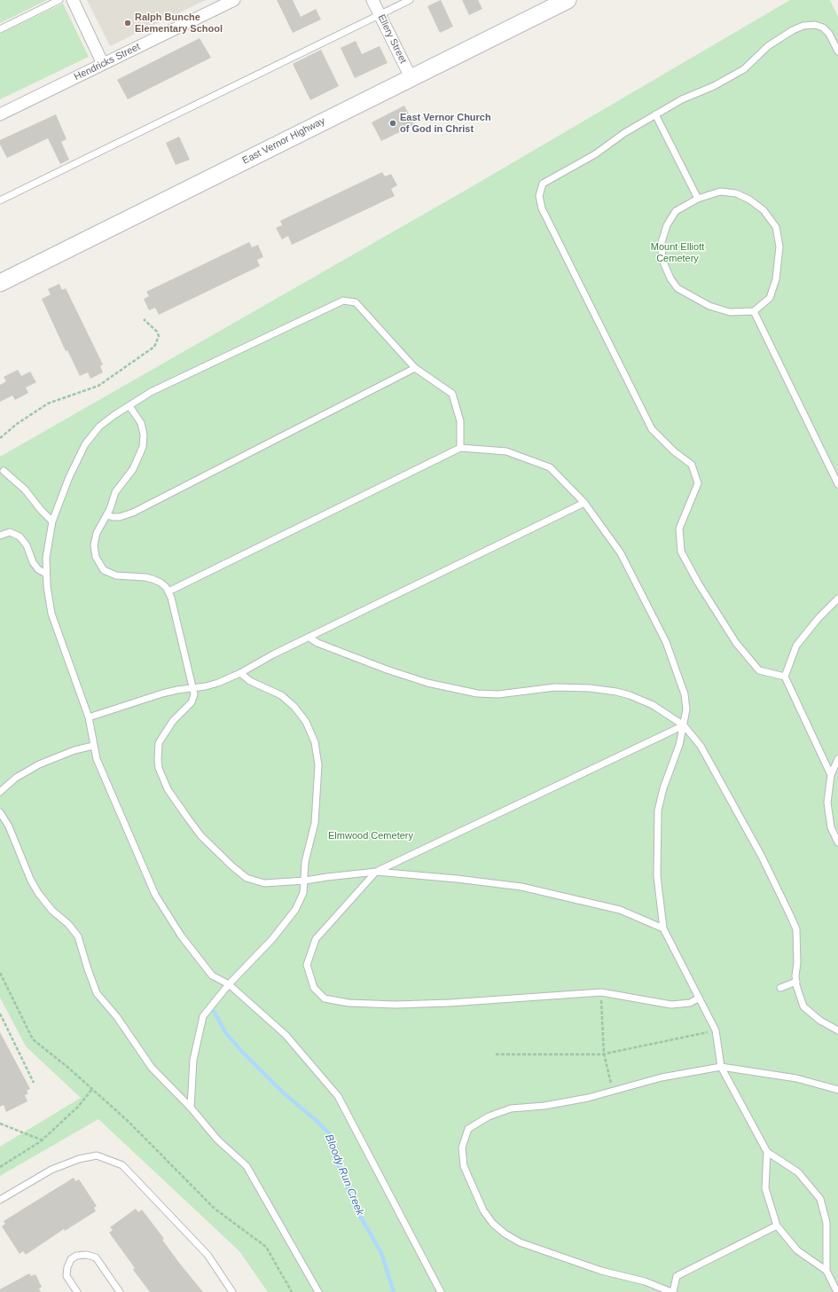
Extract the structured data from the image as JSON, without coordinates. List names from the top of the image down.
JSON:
{
  "streets": {
    "street": ["Ellery Street", "Hendricks Street", "East Vernor Highway"]
  },
  "crossings": [
    ["Ellery Street", "East Vernor Highway"]
  ],
  "water": ["Bloody Run Creek"],
  "parks": ["Mount Elliott Cemetery", "Elmwood Cemetery"],
  "places": ["Ralph Bunche Elementary School", "East Vernor Church of God in Christ"]
}
